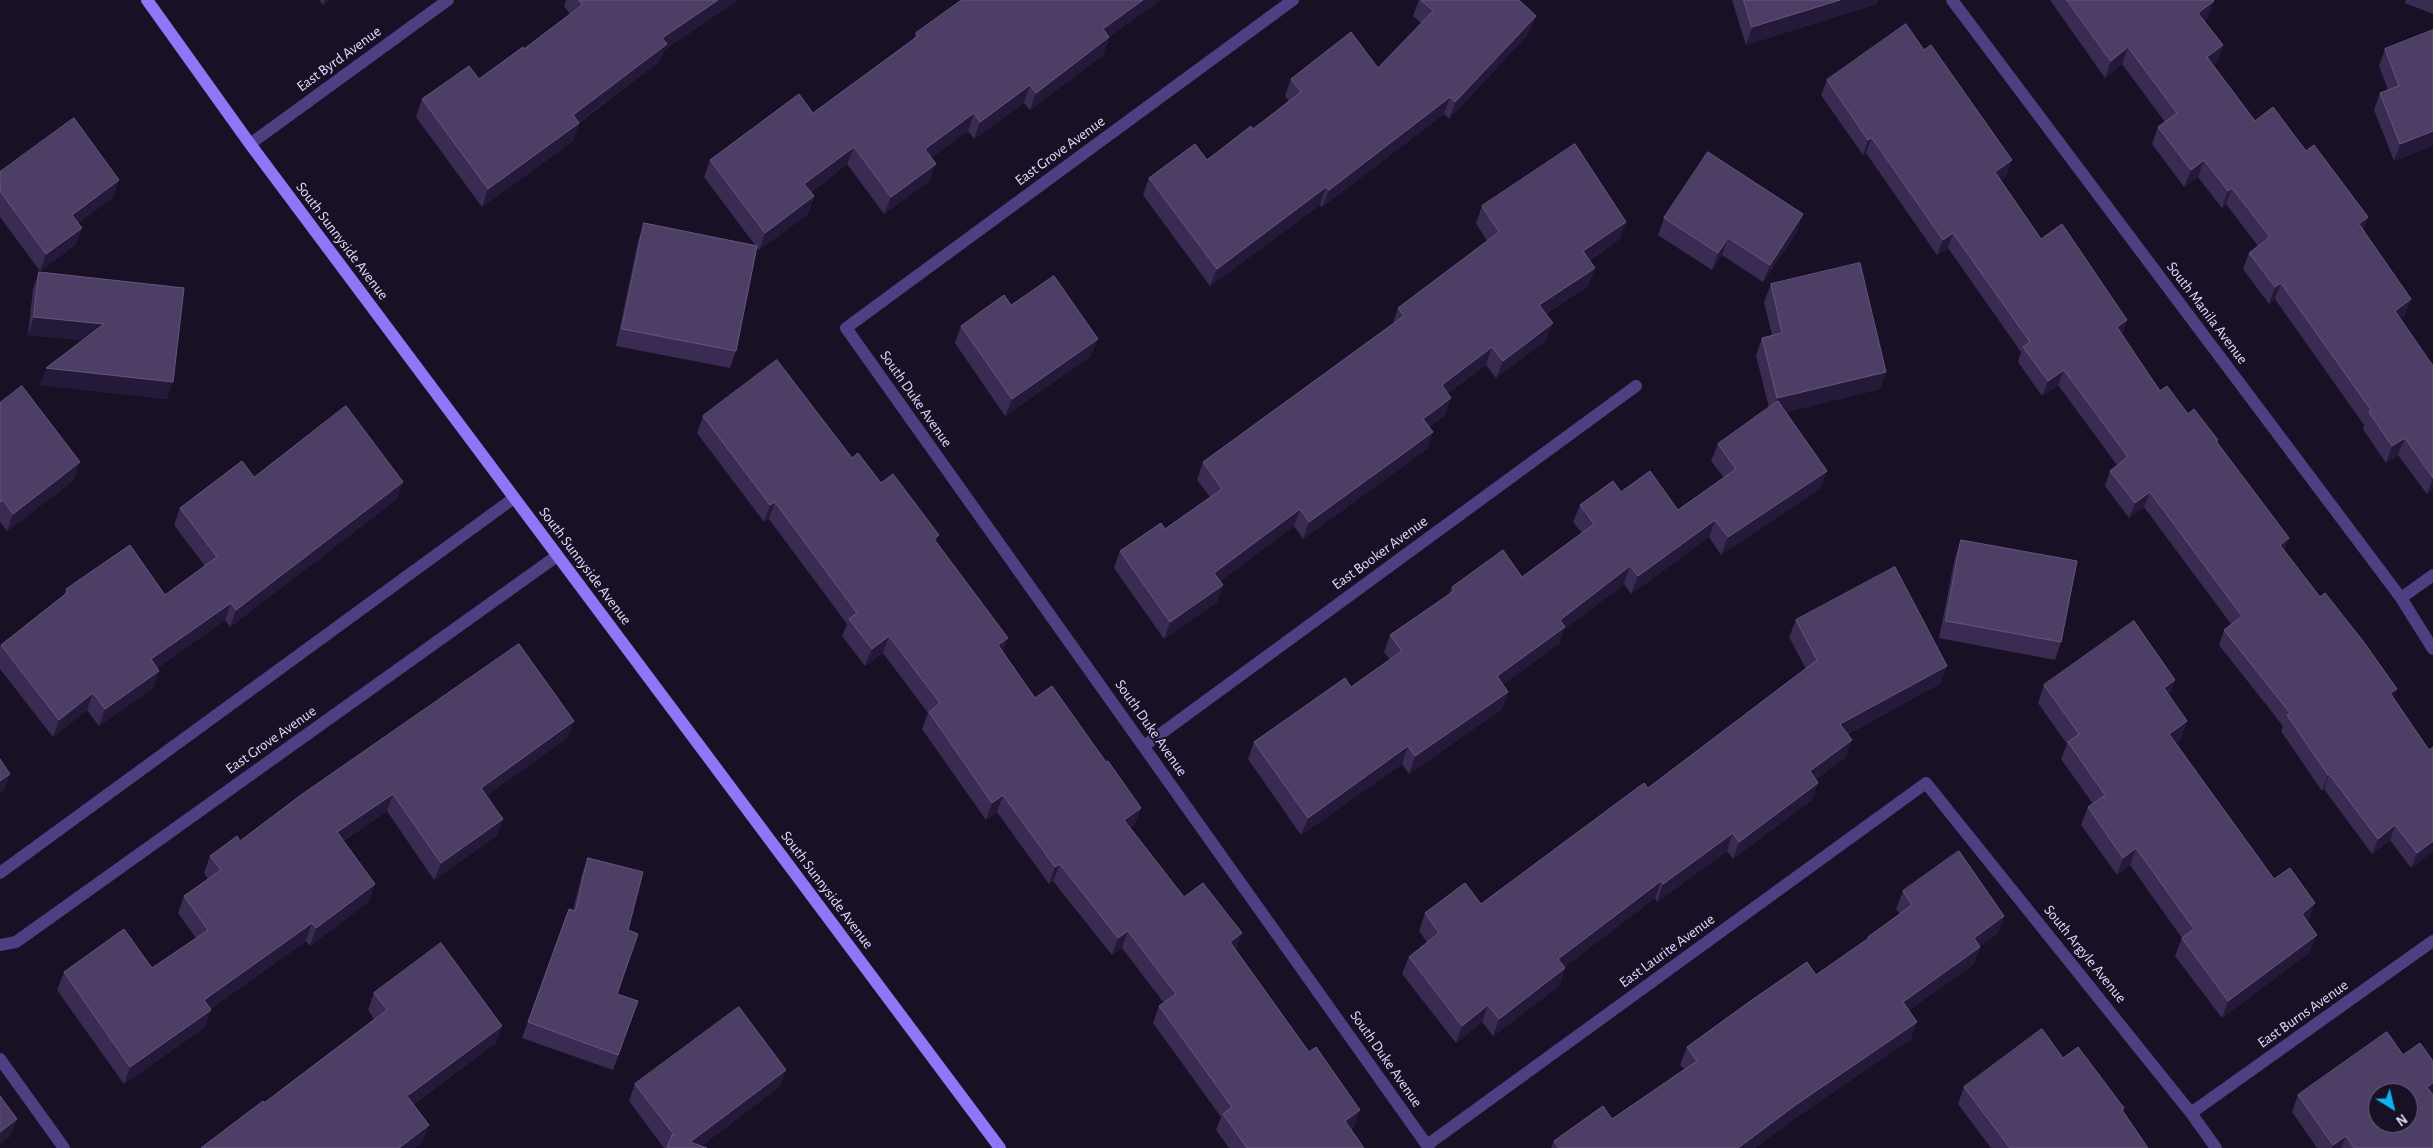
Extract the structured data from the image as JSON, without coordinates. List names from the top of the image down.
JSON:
{
  "streets": {
    "street": [
      "East Byrd Avenue",
      "East Grove Avenue",
      "South Sunnyside Avenue",
      "South Manila Avenue",
      "South Duke Avenue",
      "East Booker Avenue",
      "East Laurite Avenue",
      "South Argyle Avenue",
      "East Burns Avenue"
    ]
  },
  "crossings": [
    ["East Byrd Avenue", "South Sunnyside Avenue"],
    ["East Grove Avenue", "South Sunnyside Avenue"],
    ["East Grove Avenue", "South Duke Avenue"],
    ["South Duke Avenue", "East Booker Avenue"],
    ["South Duke Avenue", "East Laurite Avenue"],
    ["East Laurite Avenue", "South Argyle Avenue"],
    ["South Argyle Avenue", "East Burns Avenue"]
  ],
  "north": "bottom right"
}
